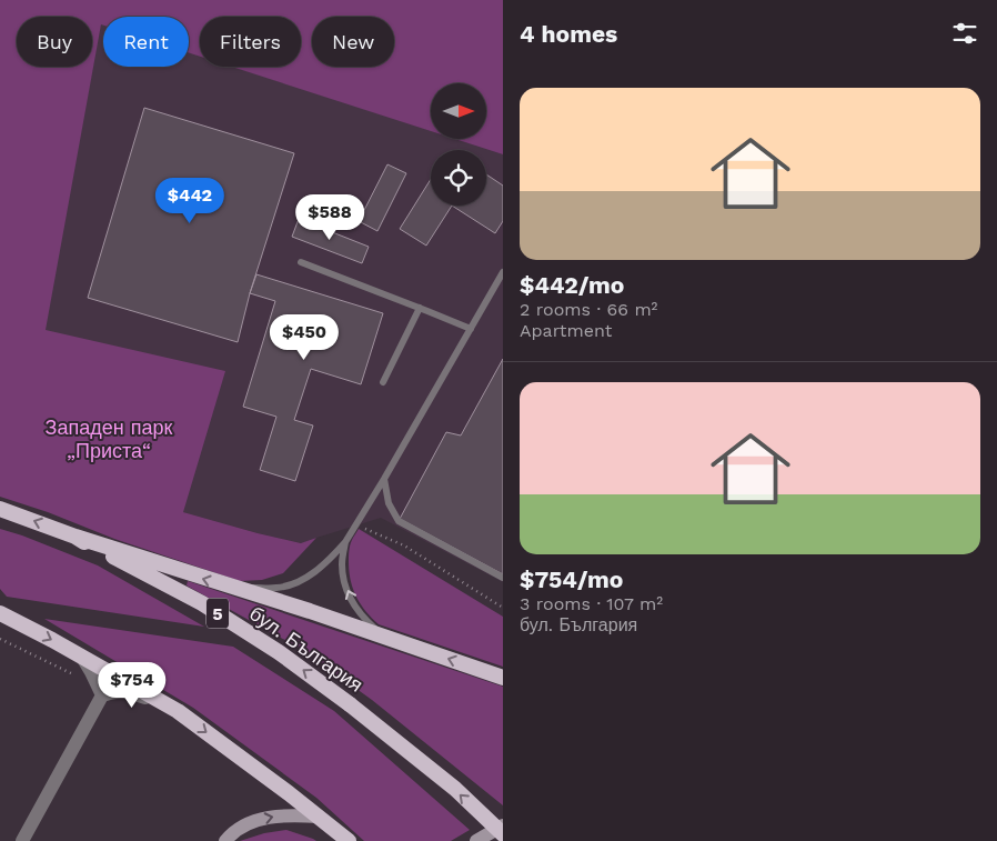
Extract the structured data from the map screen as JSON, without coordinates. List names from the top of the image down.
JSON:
{
  "streets": {
    "highway": ["5", "бул. България"]
  },
  "parks": ["Западен парк „Приста“"],
  "north": "right",
  "page": {
    "heading": "4 homes",
    "chip": [
      "Buy",
      "Rent",
      "Filters",
      "New"
    ],
    "list": [
      {
        "name": "$442/mo",
        "note": "2 rooms · 66 m² · Apartment"
      },
      {
        "name": "$754/mo",
        "note": "3 rooms · 107 m² · бул. България"
      }
    ],
    "price": [
      "$442",
      "$588",
      "$450",
      "$754"
    ]
  }
}
